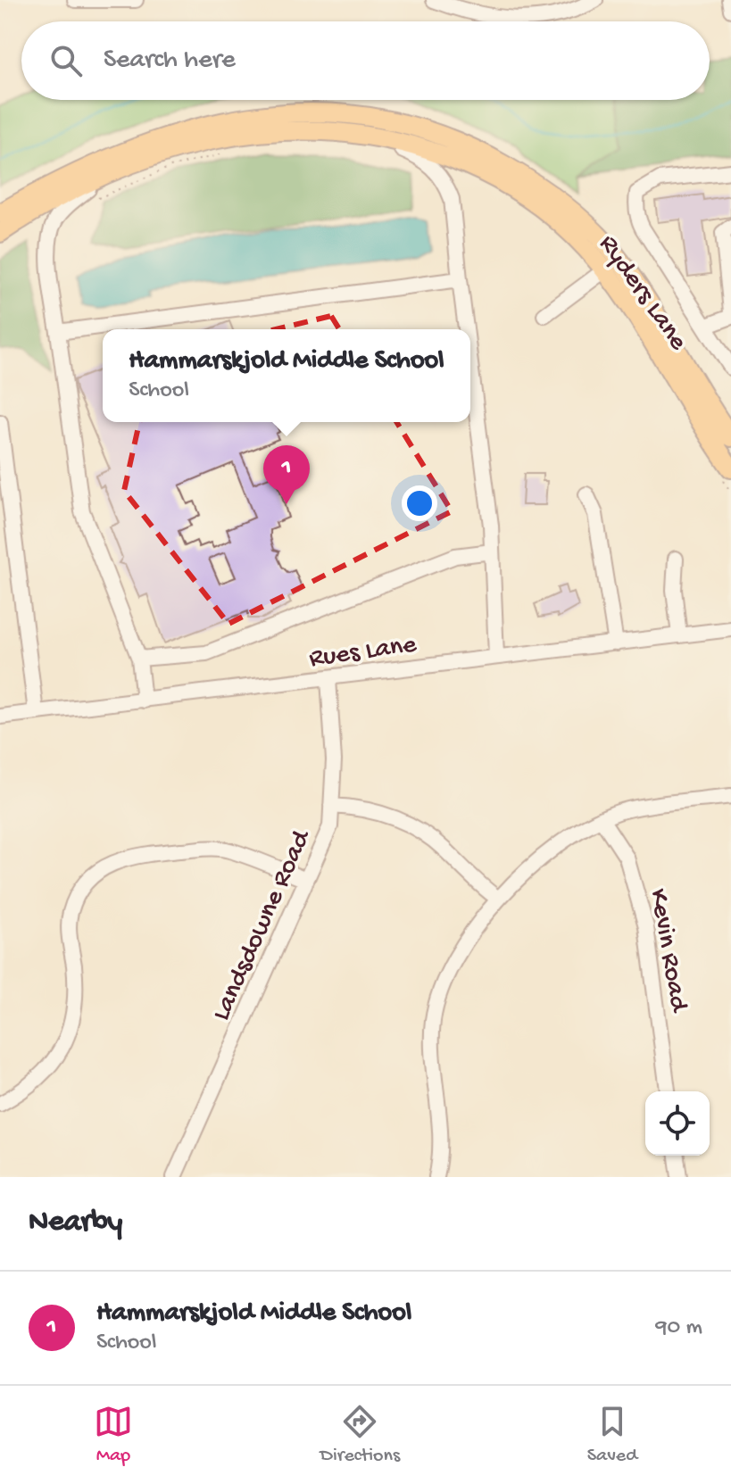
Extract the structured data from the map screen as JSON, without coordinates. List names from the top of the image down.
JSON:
{
  "streets": {
    "main road": ["Ryders Lane"],
    "street": ["Rues Lane", "Landsdowne Road", "Kevin Road"]
  },
  "crossings": [
    ["Rues Lane", "Landsdowne Road"]
  ],
  "page": {
    "search": "Search here",
    "popup": ["Hammarskjold Middle School", "School"],
    "pins": "1",
    "heading": "Nearby",
    "list": [
      {
        "mark": "1",
        "name": "Hammarskjold Middle School",
        "note": "School",
        "value": "90 m"
      }
    ],
    "nav": ["Map", "Directions", "Saved"]
  }
}
